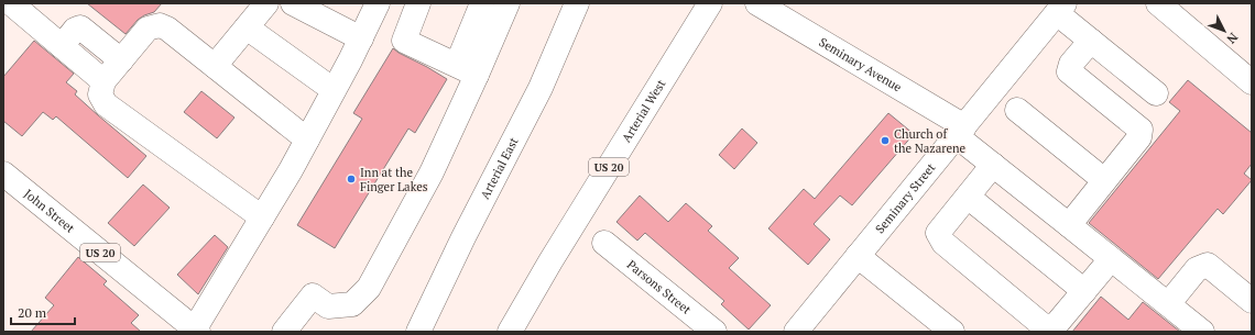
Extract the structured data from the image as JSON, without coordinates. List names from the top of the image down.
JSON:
{
  "streets": {
    "main road": [
      "Seminary Avenue",
      "Arterial West",
      "US 20",
      "Arterial East",
      "Seminary Street",
      "John Street",
      "Parsons Street"
    ]
  },
  "crossings": [
    ["Seminary Avenue", "Seminary Street"]
  ],
  "places": ["Church of the Nazarene", "Inn at the Finger Lakes"],
  "scale_bar": "20 m",
  "north": "bottom right"
}
